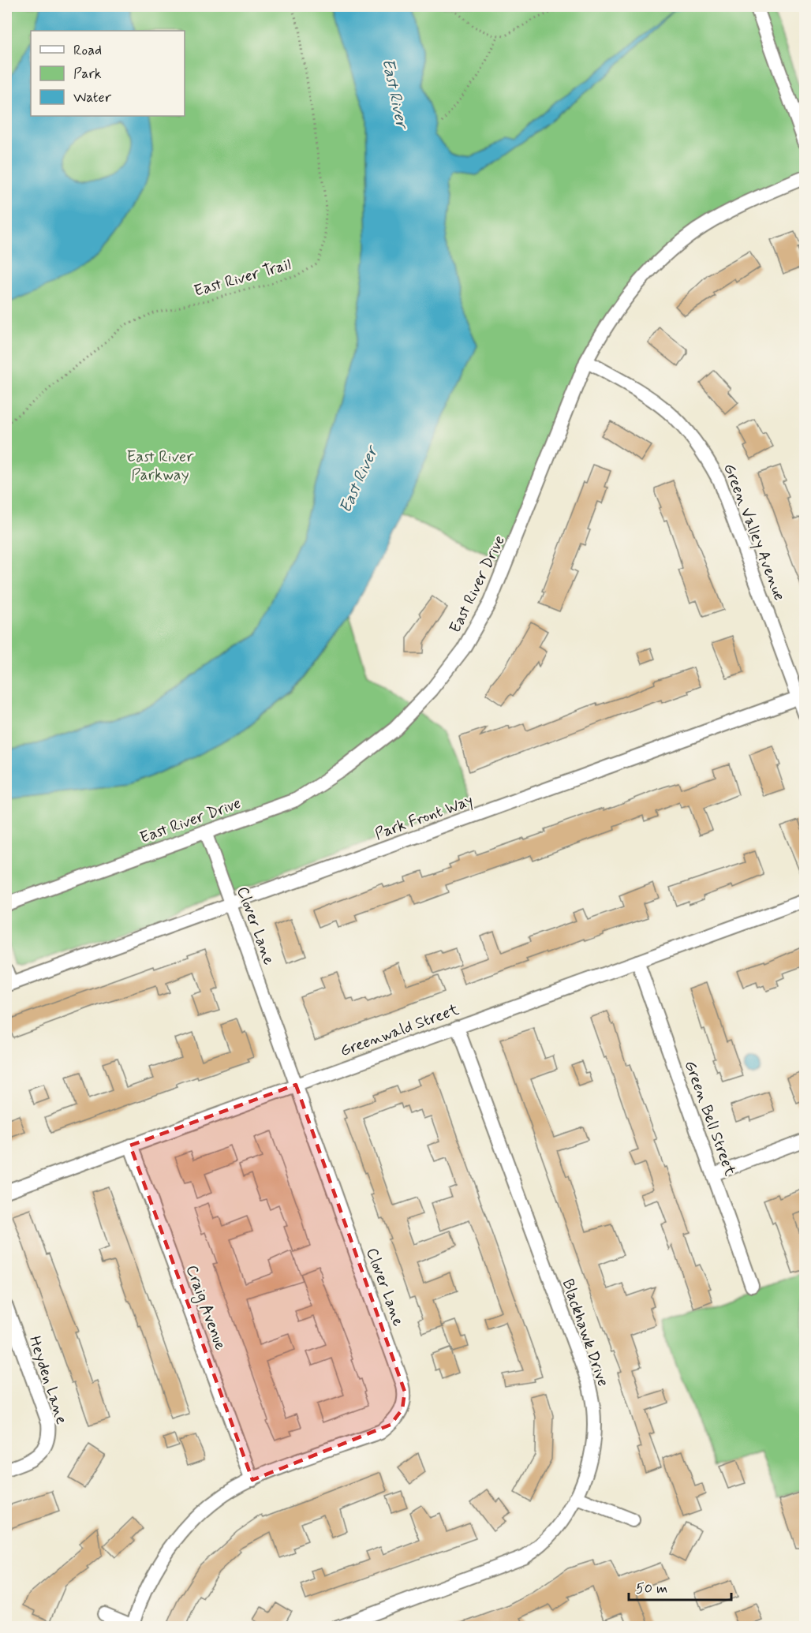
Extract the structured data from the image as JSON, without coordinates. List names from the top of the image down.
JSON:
{
  "streets": {
    "street": [
      "Green Valley Avenue",
      "East River Drive",
      "Park Front Way",
      "Clover Lane",
      "Greenwald Street",
      "Green Bell Street",
      "Craig Avenue",
      "Blackhawk Drive",
      "Heyden Lane"
    ],
    "path": ["East River Trail"]
  },
  "crossings": [
    ["Green Valley Avenue", "East River Drive"],
    ["Green Valley Avenue", "Park Front Way"],
    ["East River Drive", "Clover Lane"],
    ["Park Front Way", "Clover Lane"],
    ["Clover Lane", "Greenwald Street"],
    ["Clover Lane", "Craig Avenue"],
    ["Greenwald Street", "Green Bell Street"],
    ["Greenwald Street", "Craig Avenue"],
    ["Greenwald Street", "Blackhawk Drive"]
  ],
  "water": ["East River"],
  "parks": ["East River Parkway"],
  "legend": ["Road", "Park", "Water"],
  "scale_bar": "50 m"
}
